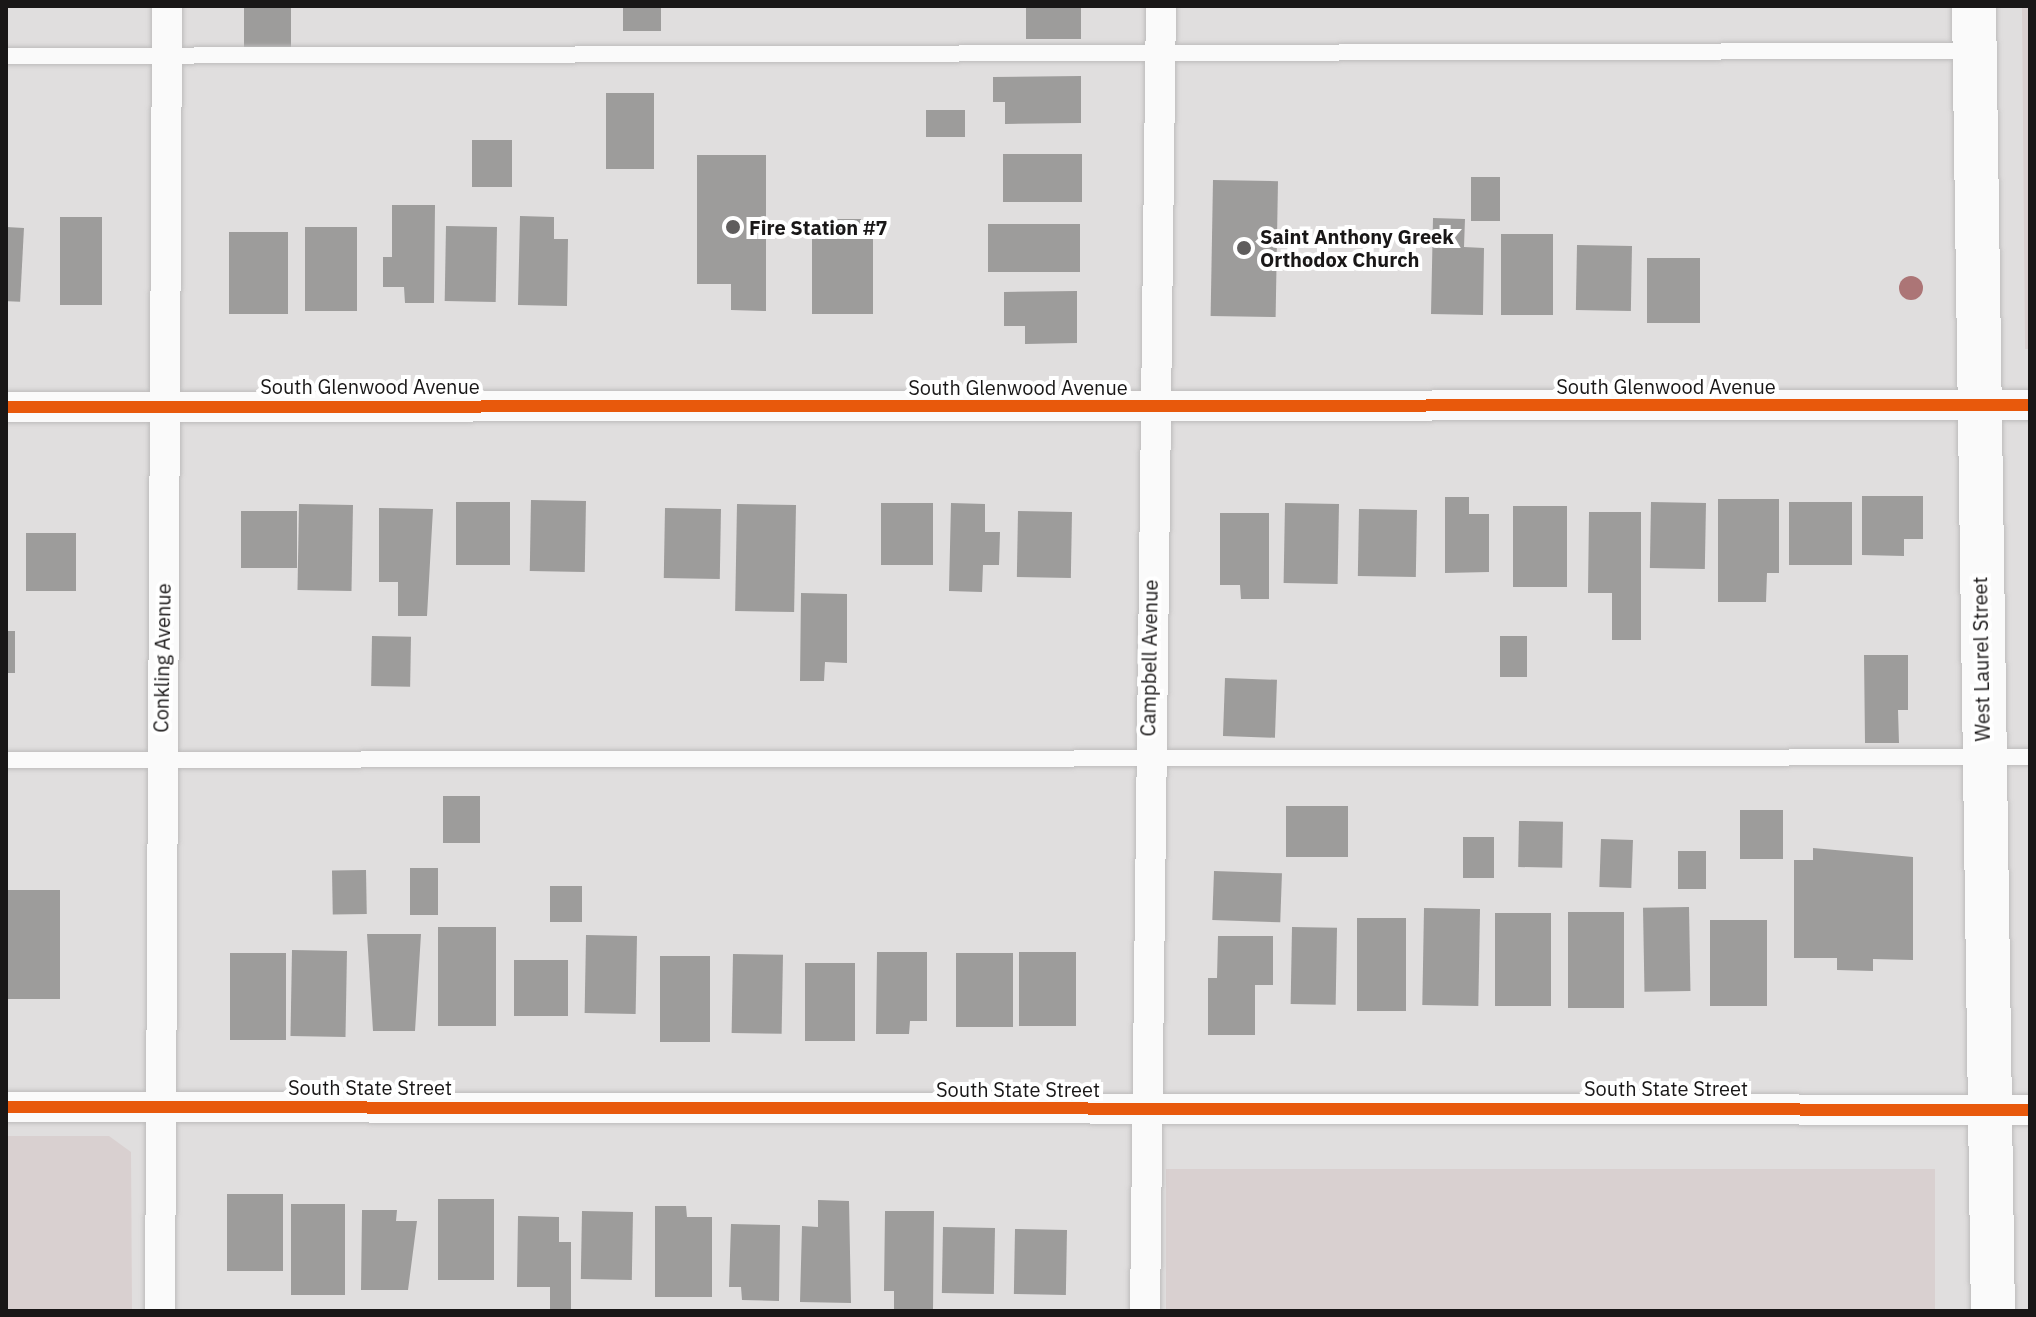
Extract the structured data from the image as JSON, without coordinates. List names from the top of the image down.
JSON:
{
  "streets": {
    "street": [
      "South Glenwood Avenue",
      "Conkling Avenue",
      "Campbell Avenue",
      "West Laurel Street",
      "South State Street"
    ]
  },
  "crossings": [
    ["South Glenwood Avenue", "Conkling Avenue"],
    ["South Glenwood Avenue", "Campbell Avenue"],
    ["South Glenwood Avenue", "West Laurel Street"],
    ["Conkling Avenue", "South State Street"],
    ["Campbell Avenue", "South State Street"],
    ["West Laurel Street", "South State Street"]
  ],
  "places": ["Fire Station #7", "Saint Anthony Greek Orthodox Church"]
}
